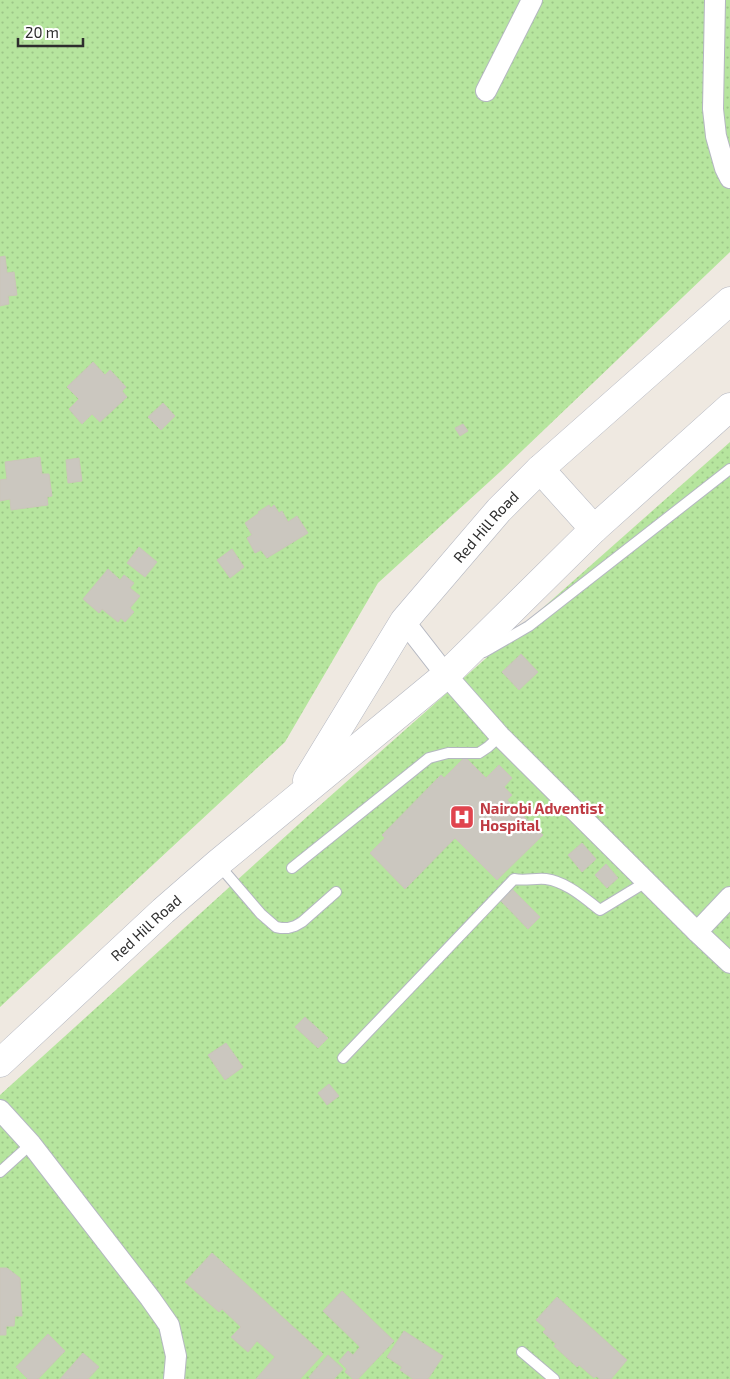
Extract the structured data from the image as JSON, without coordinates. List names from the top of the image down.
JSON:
{
  "streets": {
    "main road": ["Red Hill Road"]
  },
  "places": {
    "hospital": ["Nairobi Adventist Hospital"]
  },
  "scale_bar": "20 m"
}
